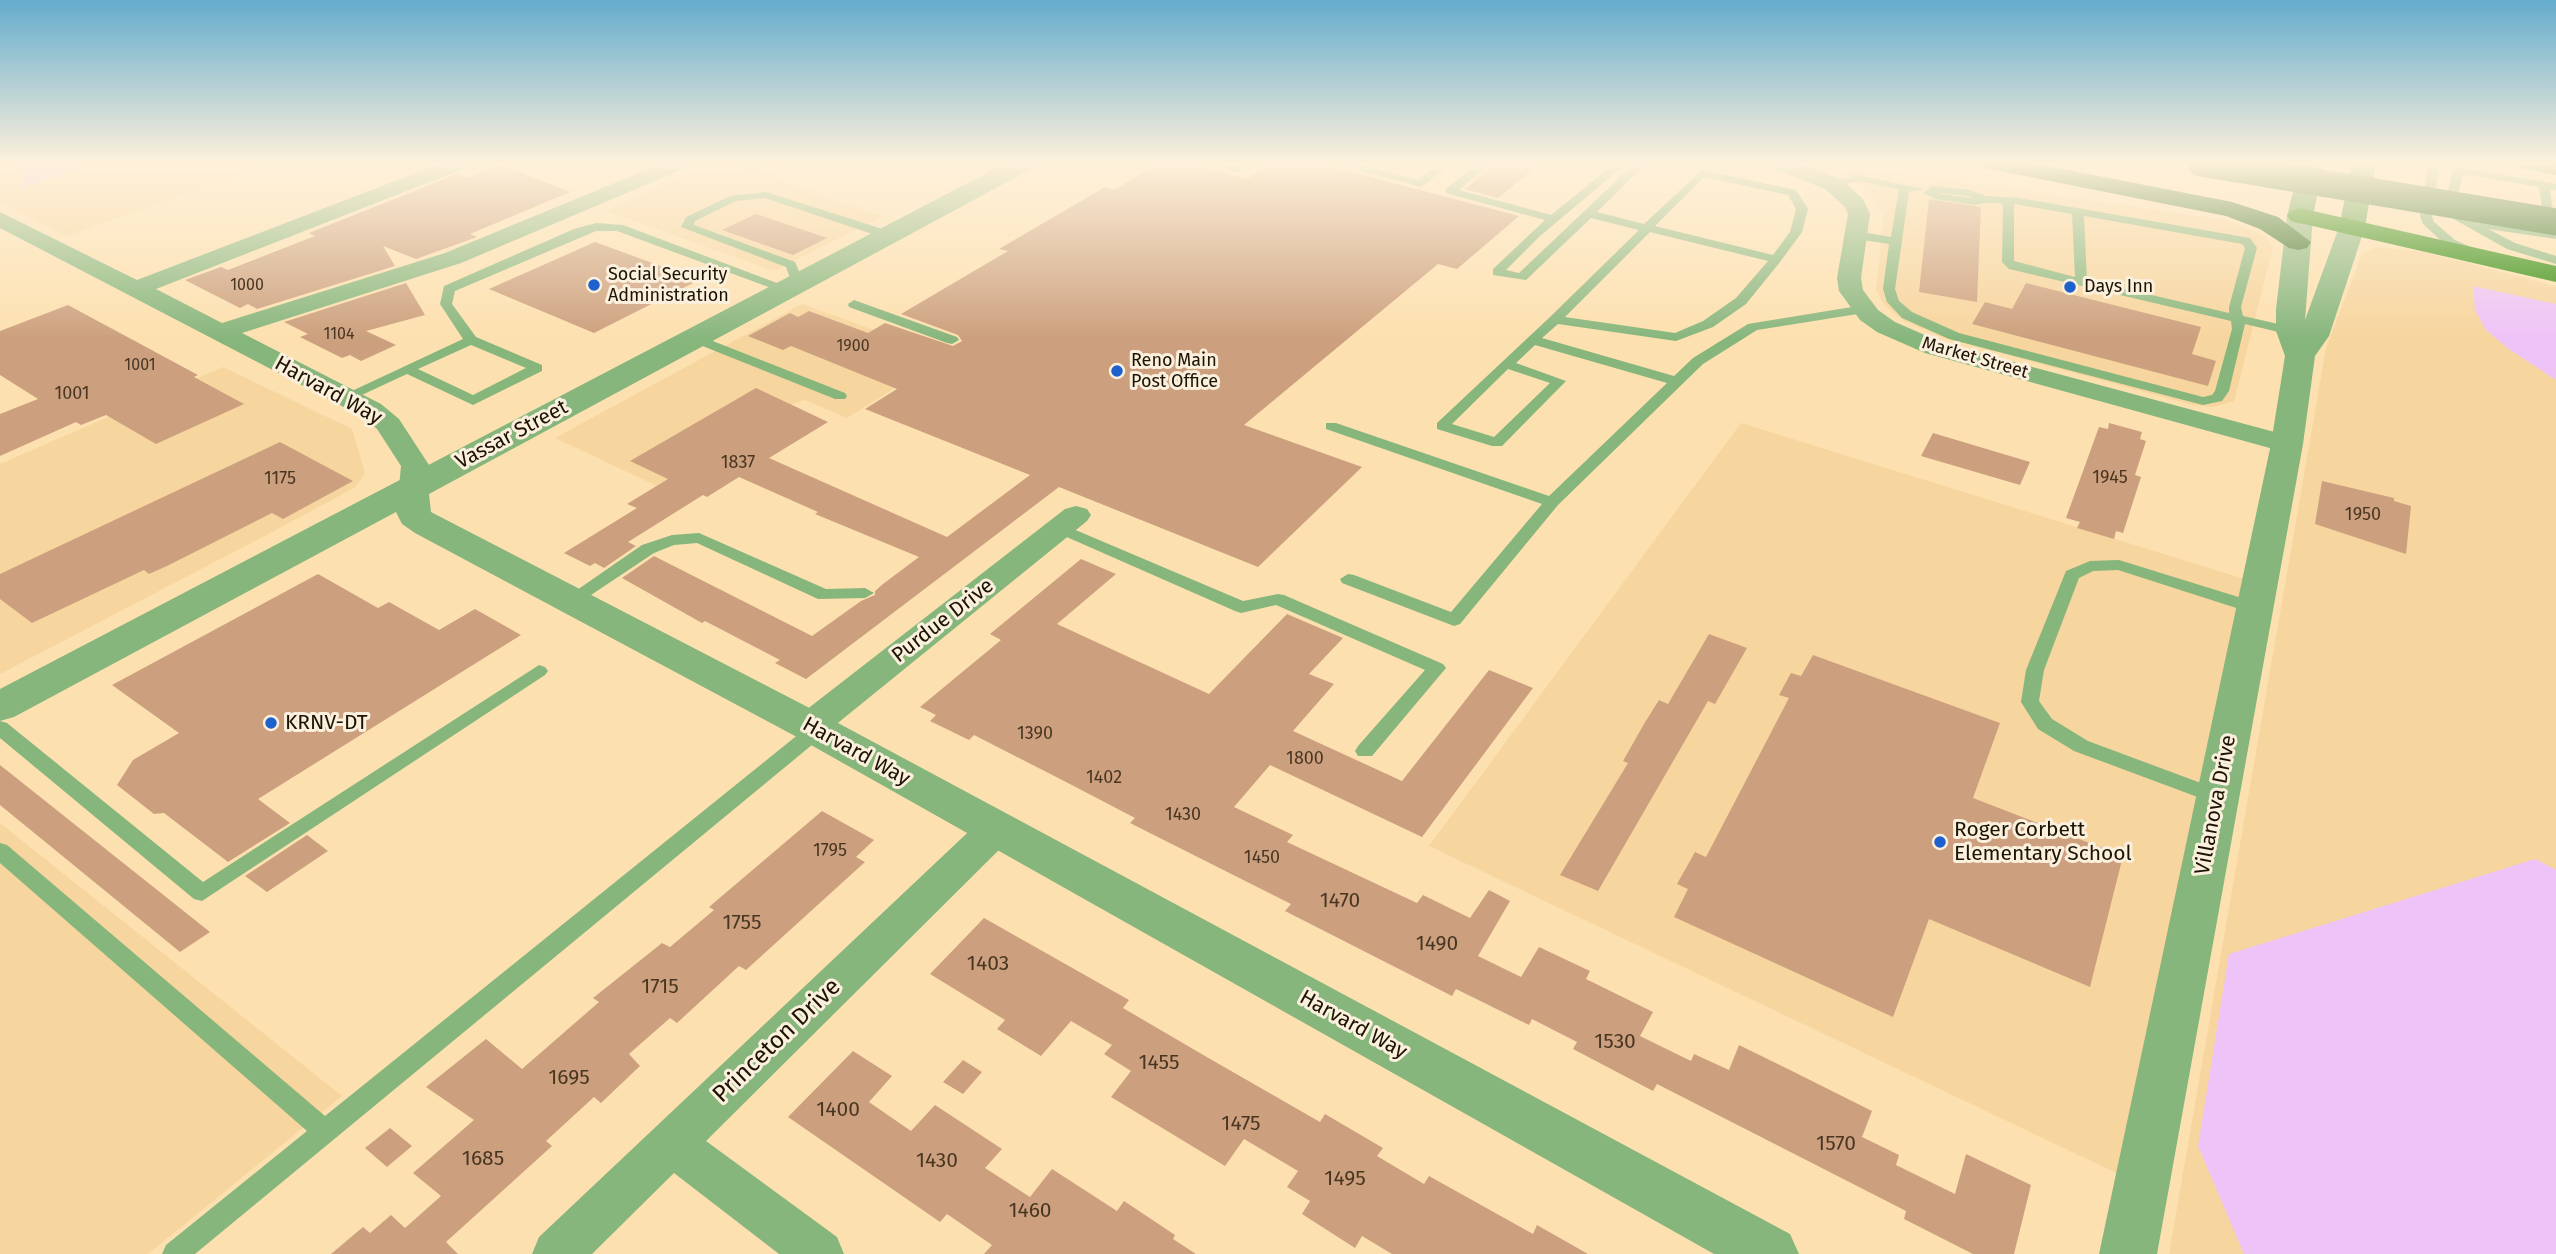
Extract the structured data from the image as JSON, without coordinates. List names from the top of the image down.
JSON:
{
  "streets": {
    "main road": ["Villanova Drive"],
    "street": [
      "Market Street",
      "Harvard Way",
      "Vassar Street",
      "Purdue Drive",
      "Princeton Drive"
    ]
  },
  "crossings": [
    ["Market Street", "Villanova Drive"],
    ["Harvard Way", "Vassar Street"],
    ["Harvard Way", "Purdue Drive"],
    ["Harvard Way", "Princeton Drive"]
  ],
  "places": [
    "Social Security Administration",
    "Days Inn",
    "Reno Main Post Office",
    "KRNV-DT",
    "Roger Corbett Elementary School"
  ],
  "house_numbers": [
    "1000",
    "1104",
    "1900",
    "1001",
    "1001",
    "1837",
    "1945",
    "1175",
    "1950",
    "1390",
    "1800",
    "1402",
    "1430",
    "1795",
    "1450",
    "1470",
    "1755",
    "1490",
    "1403",
    "1715",
    "1530",
    "1455",
    "1695",
    "1400",
    "1475",
    "1570",
    "1685",
    "1430",
    "1495",
    "1460"
  ]
}
